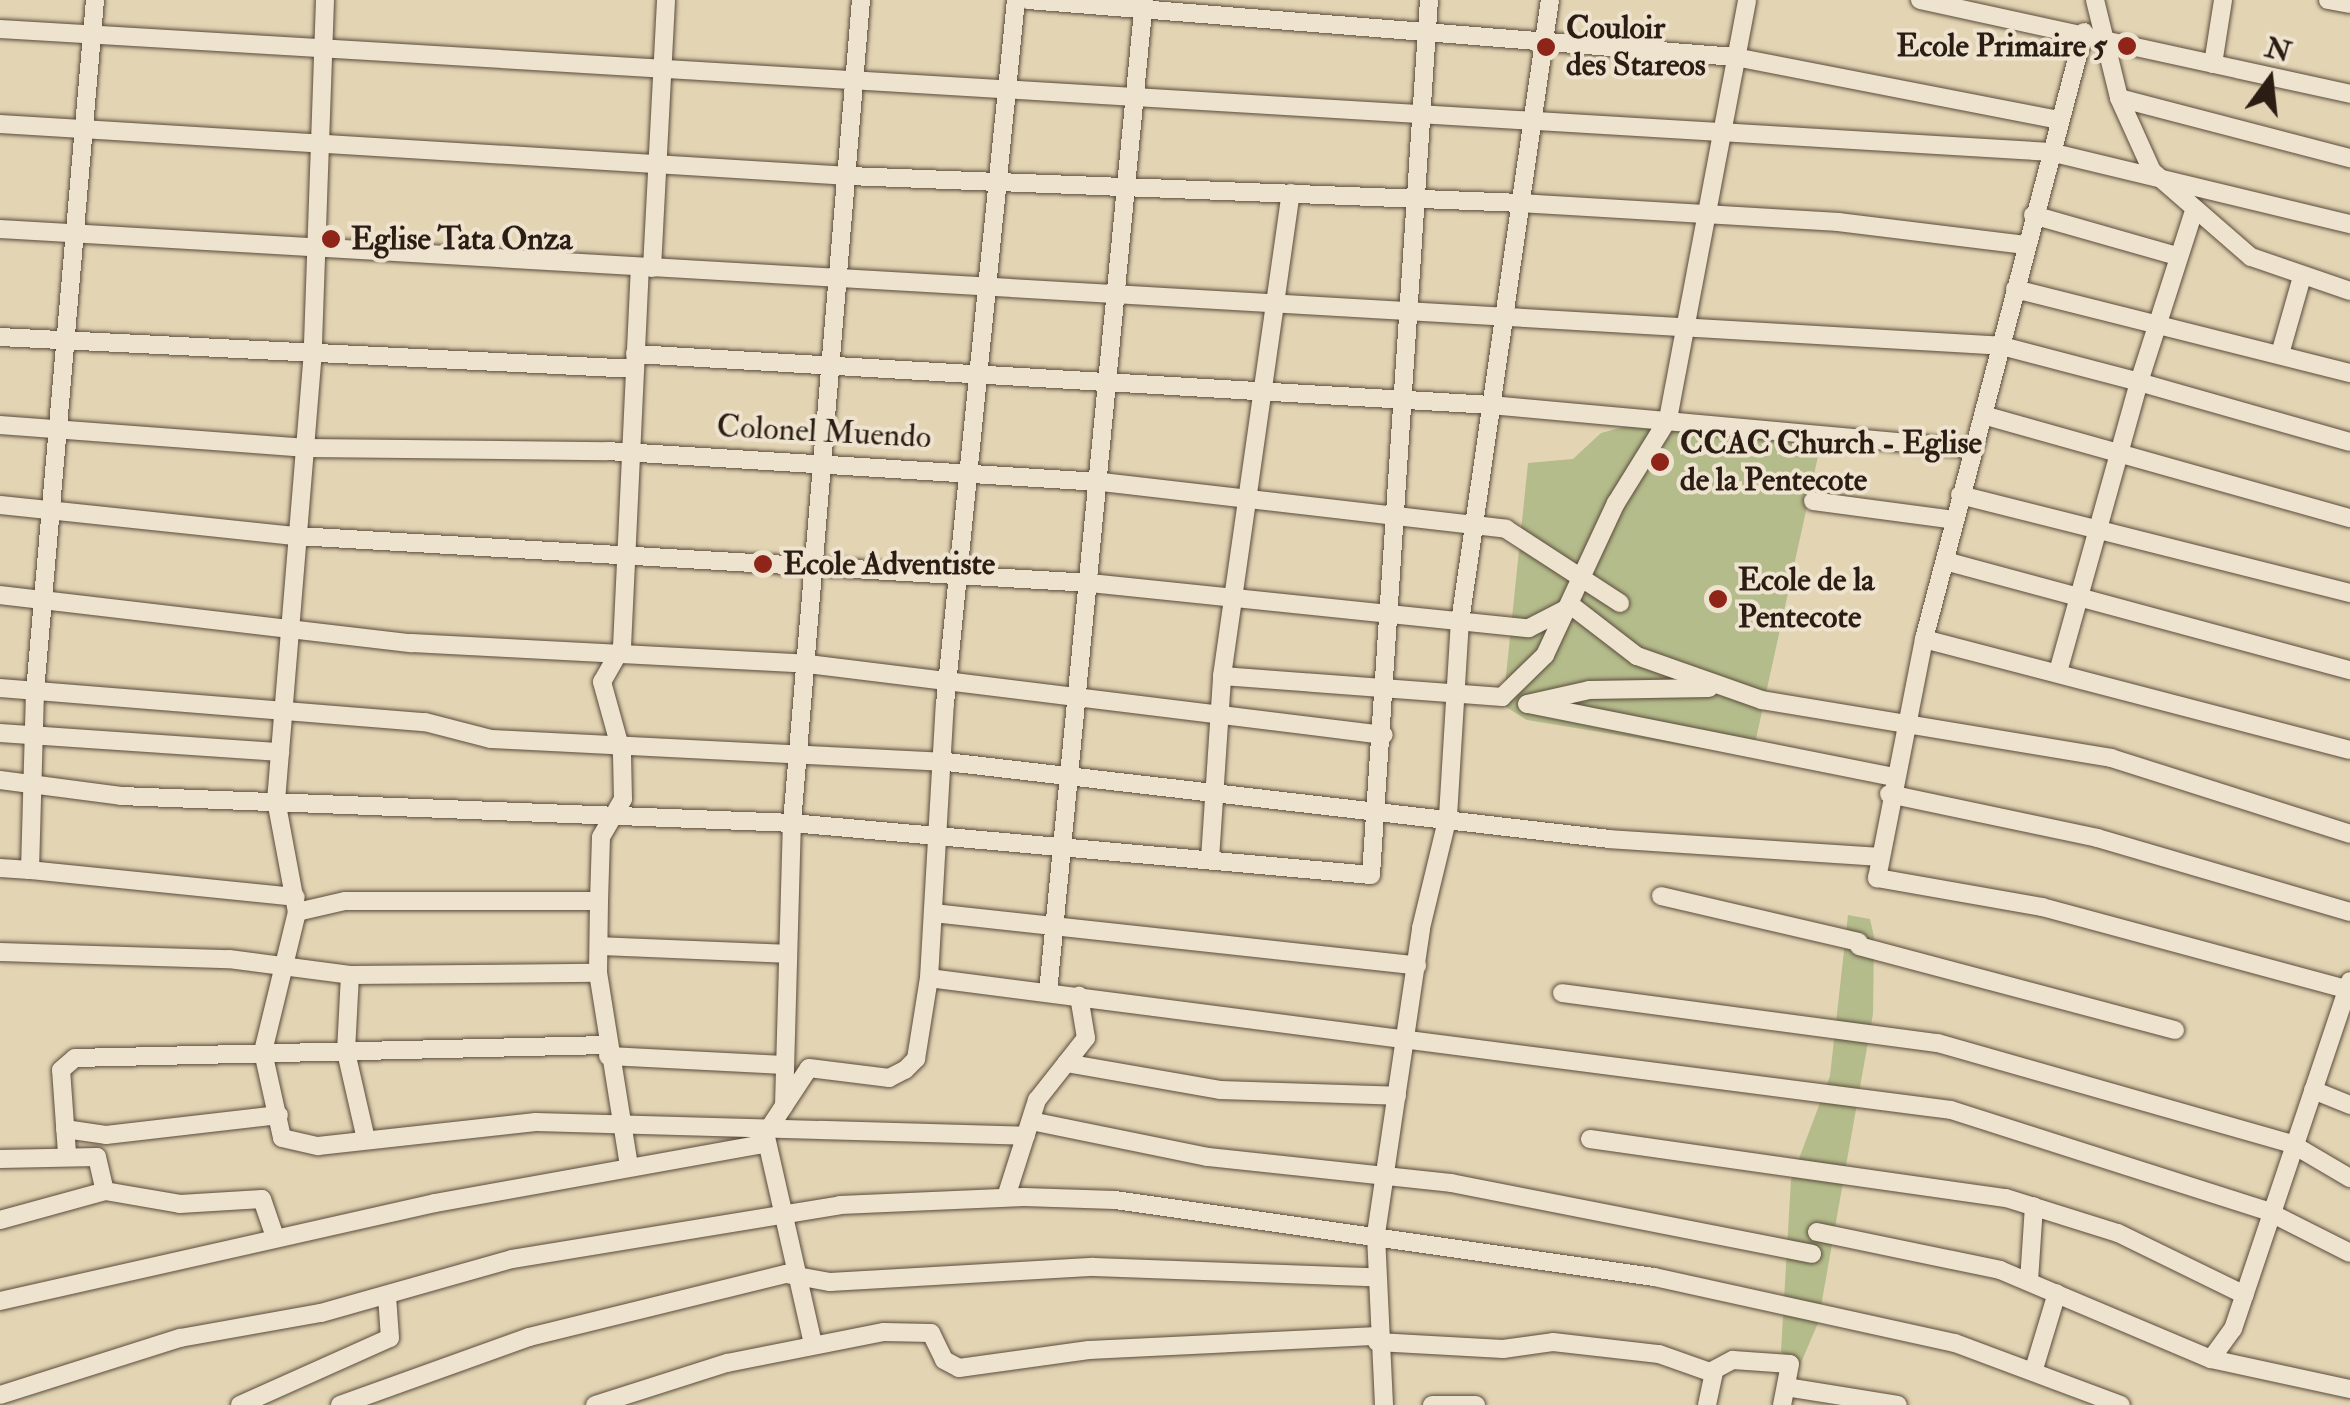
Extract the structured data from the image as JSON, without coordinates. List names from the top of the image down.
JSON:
{
  "streets": {
    "street": ["Colonel Muendo"]
  },
  "places": [
    "Ecole Primaire 5",
    "Couloir des Stareos",
    "Eglise Tata Onza",
    "CCAC Church - Eglise de la Pentecote",
    "Ecole Adventiste",
    "Ecole de la Pentecote"
  ],
  "north": "top"
}
